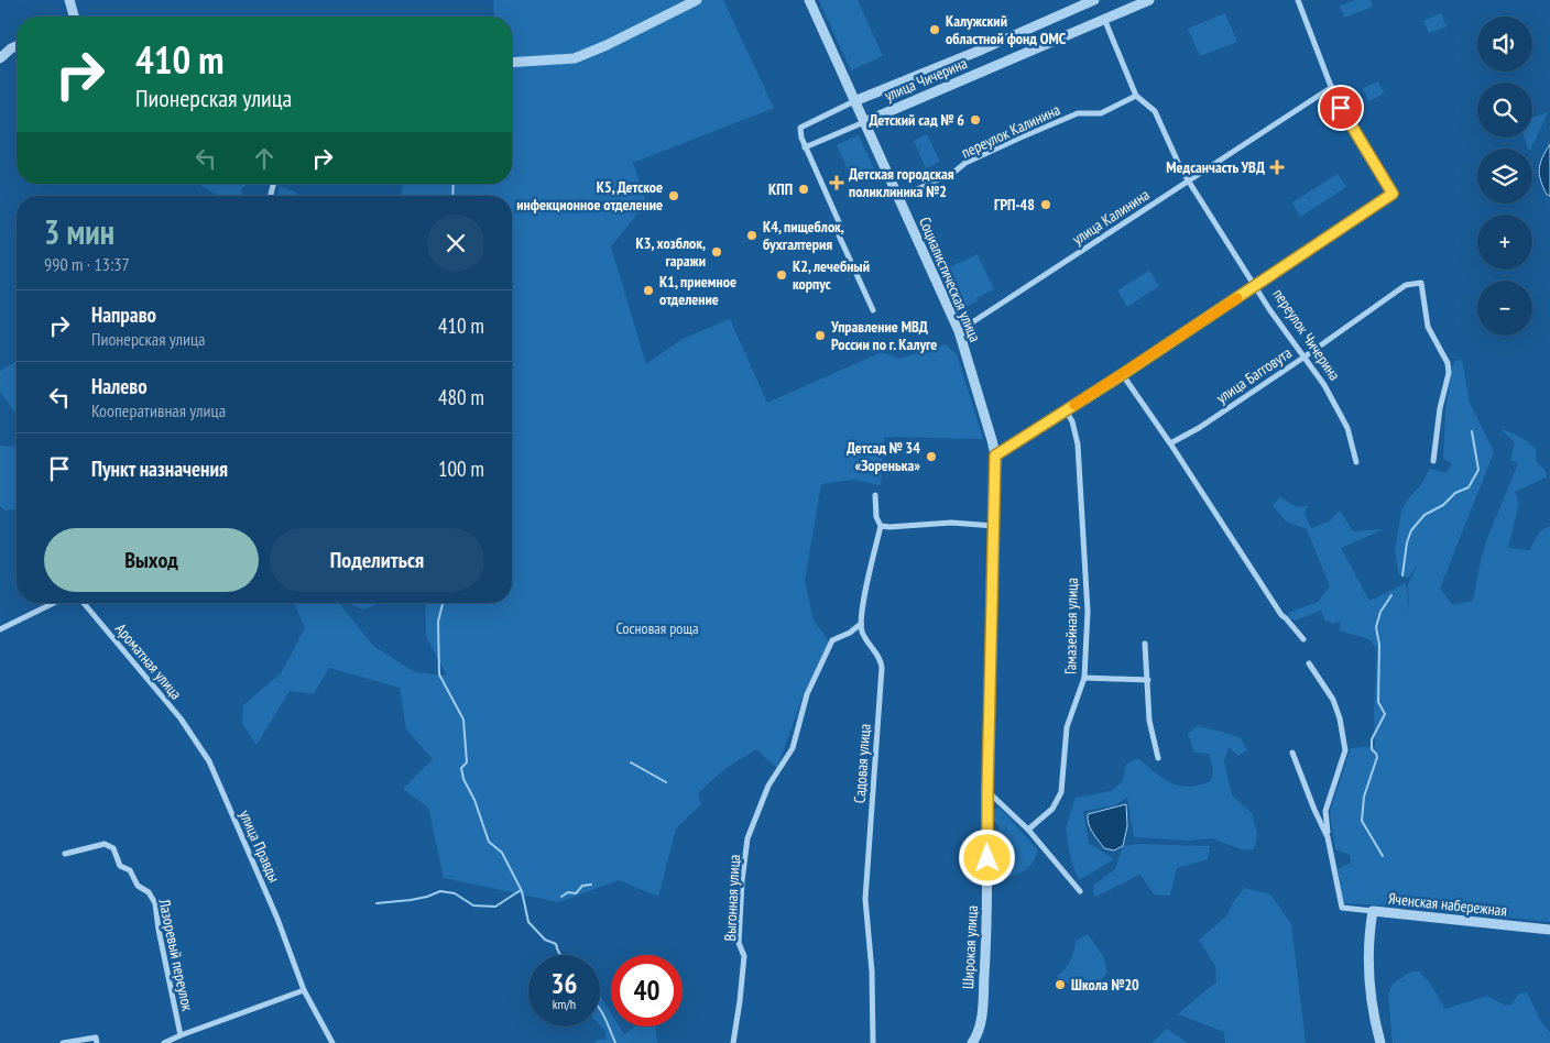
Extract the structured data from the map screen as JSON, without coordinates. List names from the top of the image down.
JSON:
{
  "streets": {
    "street": [
      "улица Чичерина",
      "переулок Калинина",
      "улица Калинина",
      "Социалистическая улица",
      "переулок Чичерина",
      "улица Багговута",
      "Гамазейная улица",
      "Ароматная улица",
      "Садовая улица",
      "улица Правды",
      "Выгонная улица",
      "Яченская набережная",
      "Широкая улица",
      "Лазоревый переулок"
    ]
  },
  "crossings": [
    ["улица Чичерина", "Социалистическая улица"],
    ["улица Чичерина", "переулок Чичерина"],
    ["переулок Калинина", "Социалистическая улица"],
    ["переулок Калинина", "переулок Чичерина"],
    ["улица Калинина", "Социалистическая улица"],
    ["улица Калинина", "переулок Чичерина"],
    ["Социалистическая улица", "Широкая улица"],
    ["переулок Чичерина", "улица Багговута"],
    ["Ароматная улица", "улица Правды"],
    ["Садовая улица", "Выгонная улица"]
  ],
  "parks": ["Сосновая роща"],
  "places": {
    "other": [
      "Калужский областной фонд ОМС",
      "Детский сад № 6",
      "КПП",
      "К5, Детское инфекционное отделение",
      "ГРП-48",
      "К4, пищеблок, бухгалтерия",
      "К3, хозблок, гаражи",
      "К2, лечебный корпус",
      "К1, приемное отделение",
      "Управление МВД России по г. Калуге",
      "Детсад № 34 «Зоренька»",
      "Школа №20"
    ],
    "health": ["Медсанчасть УВД", "Детская городская поликлиника №2"]
  },
  "page": {
    "map_buttons": ["+", "−"],
    "turn": ["410 m", "Пионерская улица"],
    "heading": ["3 мин", "990 m · 13:37"],
    "list": [
      {
        "name": "Направо",
        "note": "Пионерская улица",
        "value": "410 m"
      },
      {
        "name": "Налево",
        "note": "Кооперативная улица",
        "value": "480 m"
      },
      {
        "name": "Пункт назначения",
        "value": "100 m"
      }
    ],
    "buttons": ["Выход", "Поделиться"],
    "speed": "36 km/h",
    "limit": "40"
  }
}
